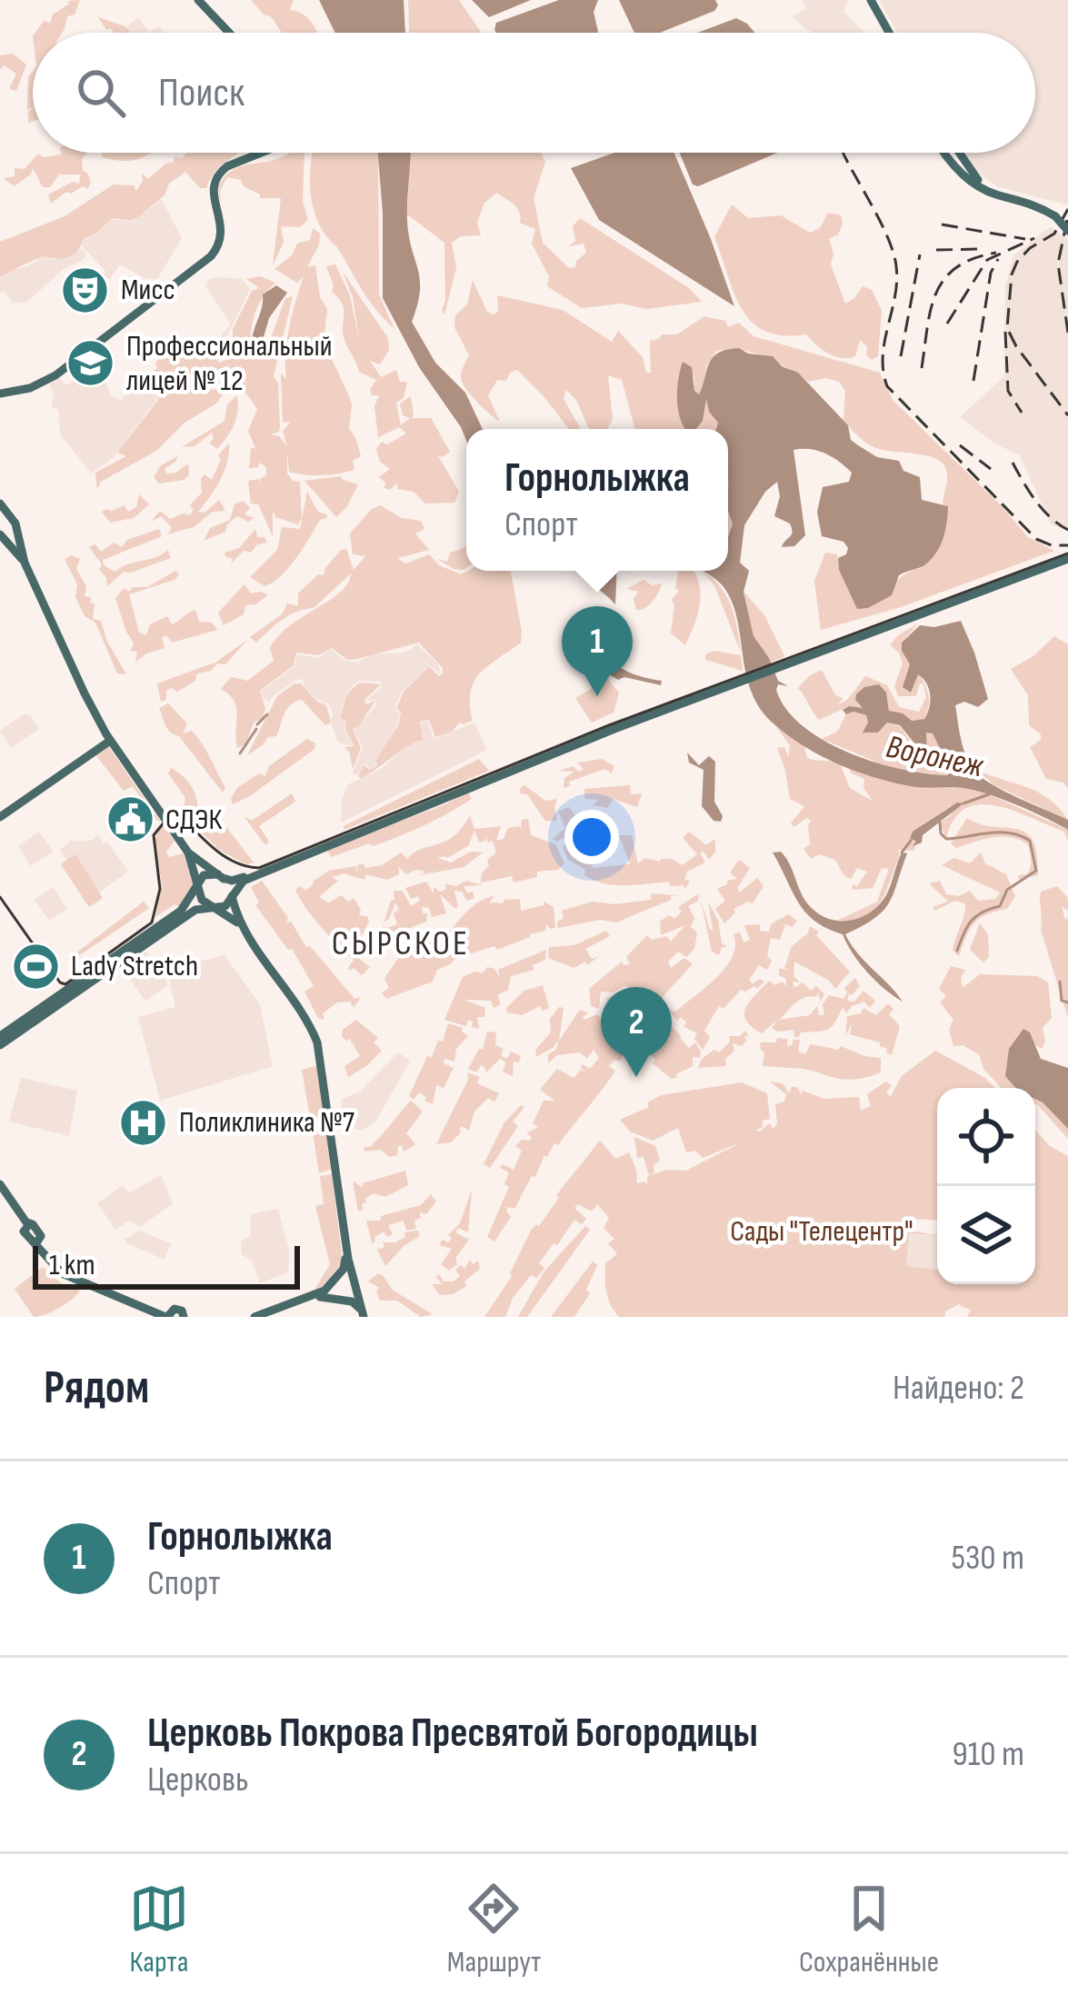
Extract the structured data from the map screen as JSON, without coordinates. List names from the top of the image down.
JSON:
{
  "districts": ["СЫРСКОЕ"],
  "water": ["Воронеж"],
  "parks": ["Сады \"Телецентр\""],
  "places": {
    "theatre": ["Мисс"],
    "school or university": ["Профессиональный лицей № 12"],
    "public building": ["СДЭК"],
    "sports": ["Lady Stretch"],
    "hospital": ["Поликлиника №7"]
  },
  "scale_bar": "1 km",
  "page": {
    "search": "Поиск",
    "popup": ["Горнолыжка", "Спорт"],
    "pins": ["1", "2"],
    "scale": "1 km",
    "heading": ["Рядом", "Найдено: 2"],
    "list": [
      {
        "mark": "1",
        "name": "Горнолыжка",
        "note": "Спорт",
        "value": "530 m"
      },
      {
        "mark": "2",
        "name": "Церковь Покрова Пресвятой Богородицы",
        "note": "Церковь",
        "value": "910 m"
      }
    ],
    "nav": ["Карта", "Маршрут", "Сохранённые"]
  }
}
